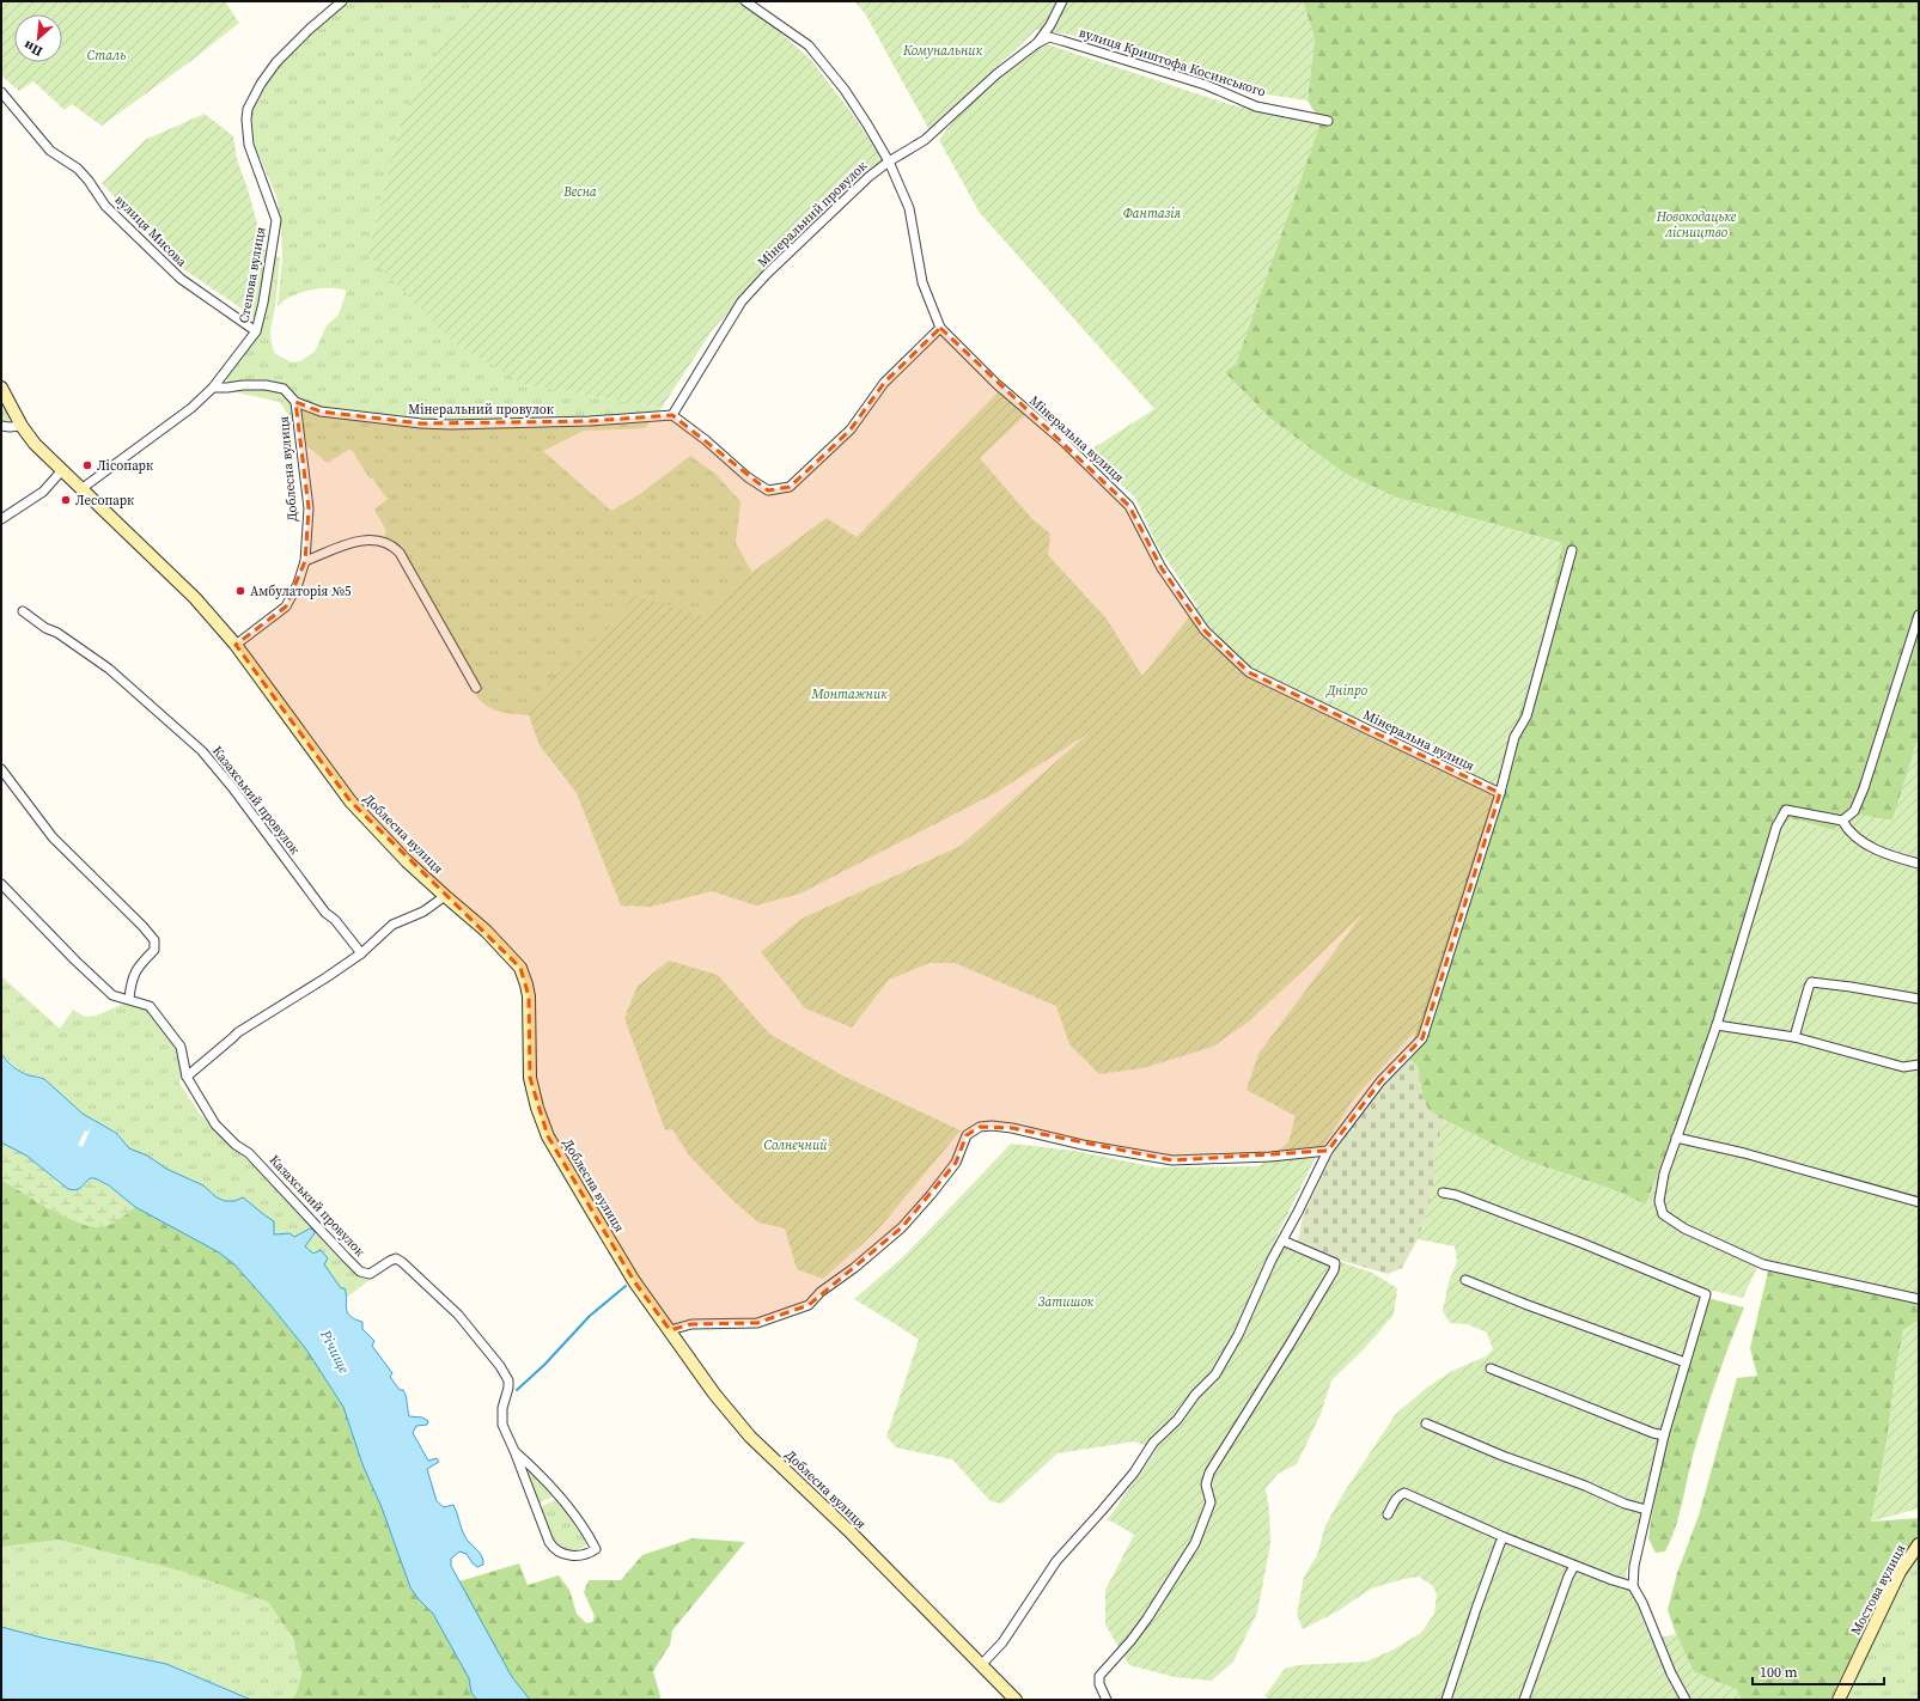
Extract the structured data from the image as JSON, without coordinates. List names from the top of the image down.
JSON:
{
  "streets": {
    "street": [
      "вулиця Криштофа Косинського",
      "Мінеральний провулок",
      "вулиця Мисова",
      "Степова вулиця",
      "Мінеральна вулиця",
      "Доблесна вулиця",
      "Казахський провулок",
      "Мостова вулиця"
    ]
  },
  "crossings": [
    ["вулиця Криштофа Косинського", "Мінеральний провулок"],
    ["Мінеральний провулок", "Степова вулиця"],
    ["Мінеральний провулок", "Мінеральна вулиця"],
    ["Мінеральний провулок", "Доблесна вулиця"],
    ["вулиця Мисова", "Степова вулиця"],
    ["Степова вулиця", "Доблесна вулиця"]
  ],
  "water": ["Річище"],
  "parks": [
    "Комунальник",
    "Сталь",
    "Весна",
    "Фантазія",
    "Новокодацьке лісництво",
    "Дніпро",
    "Монтажник",
    "Солнечний",
    "Затишок"
  ],
  "places": ["Лісопарк", "Лесопарк", "Амбулаторія №5"],
  "scale_bar": "100 m",
  "north": "bottom left"
}
